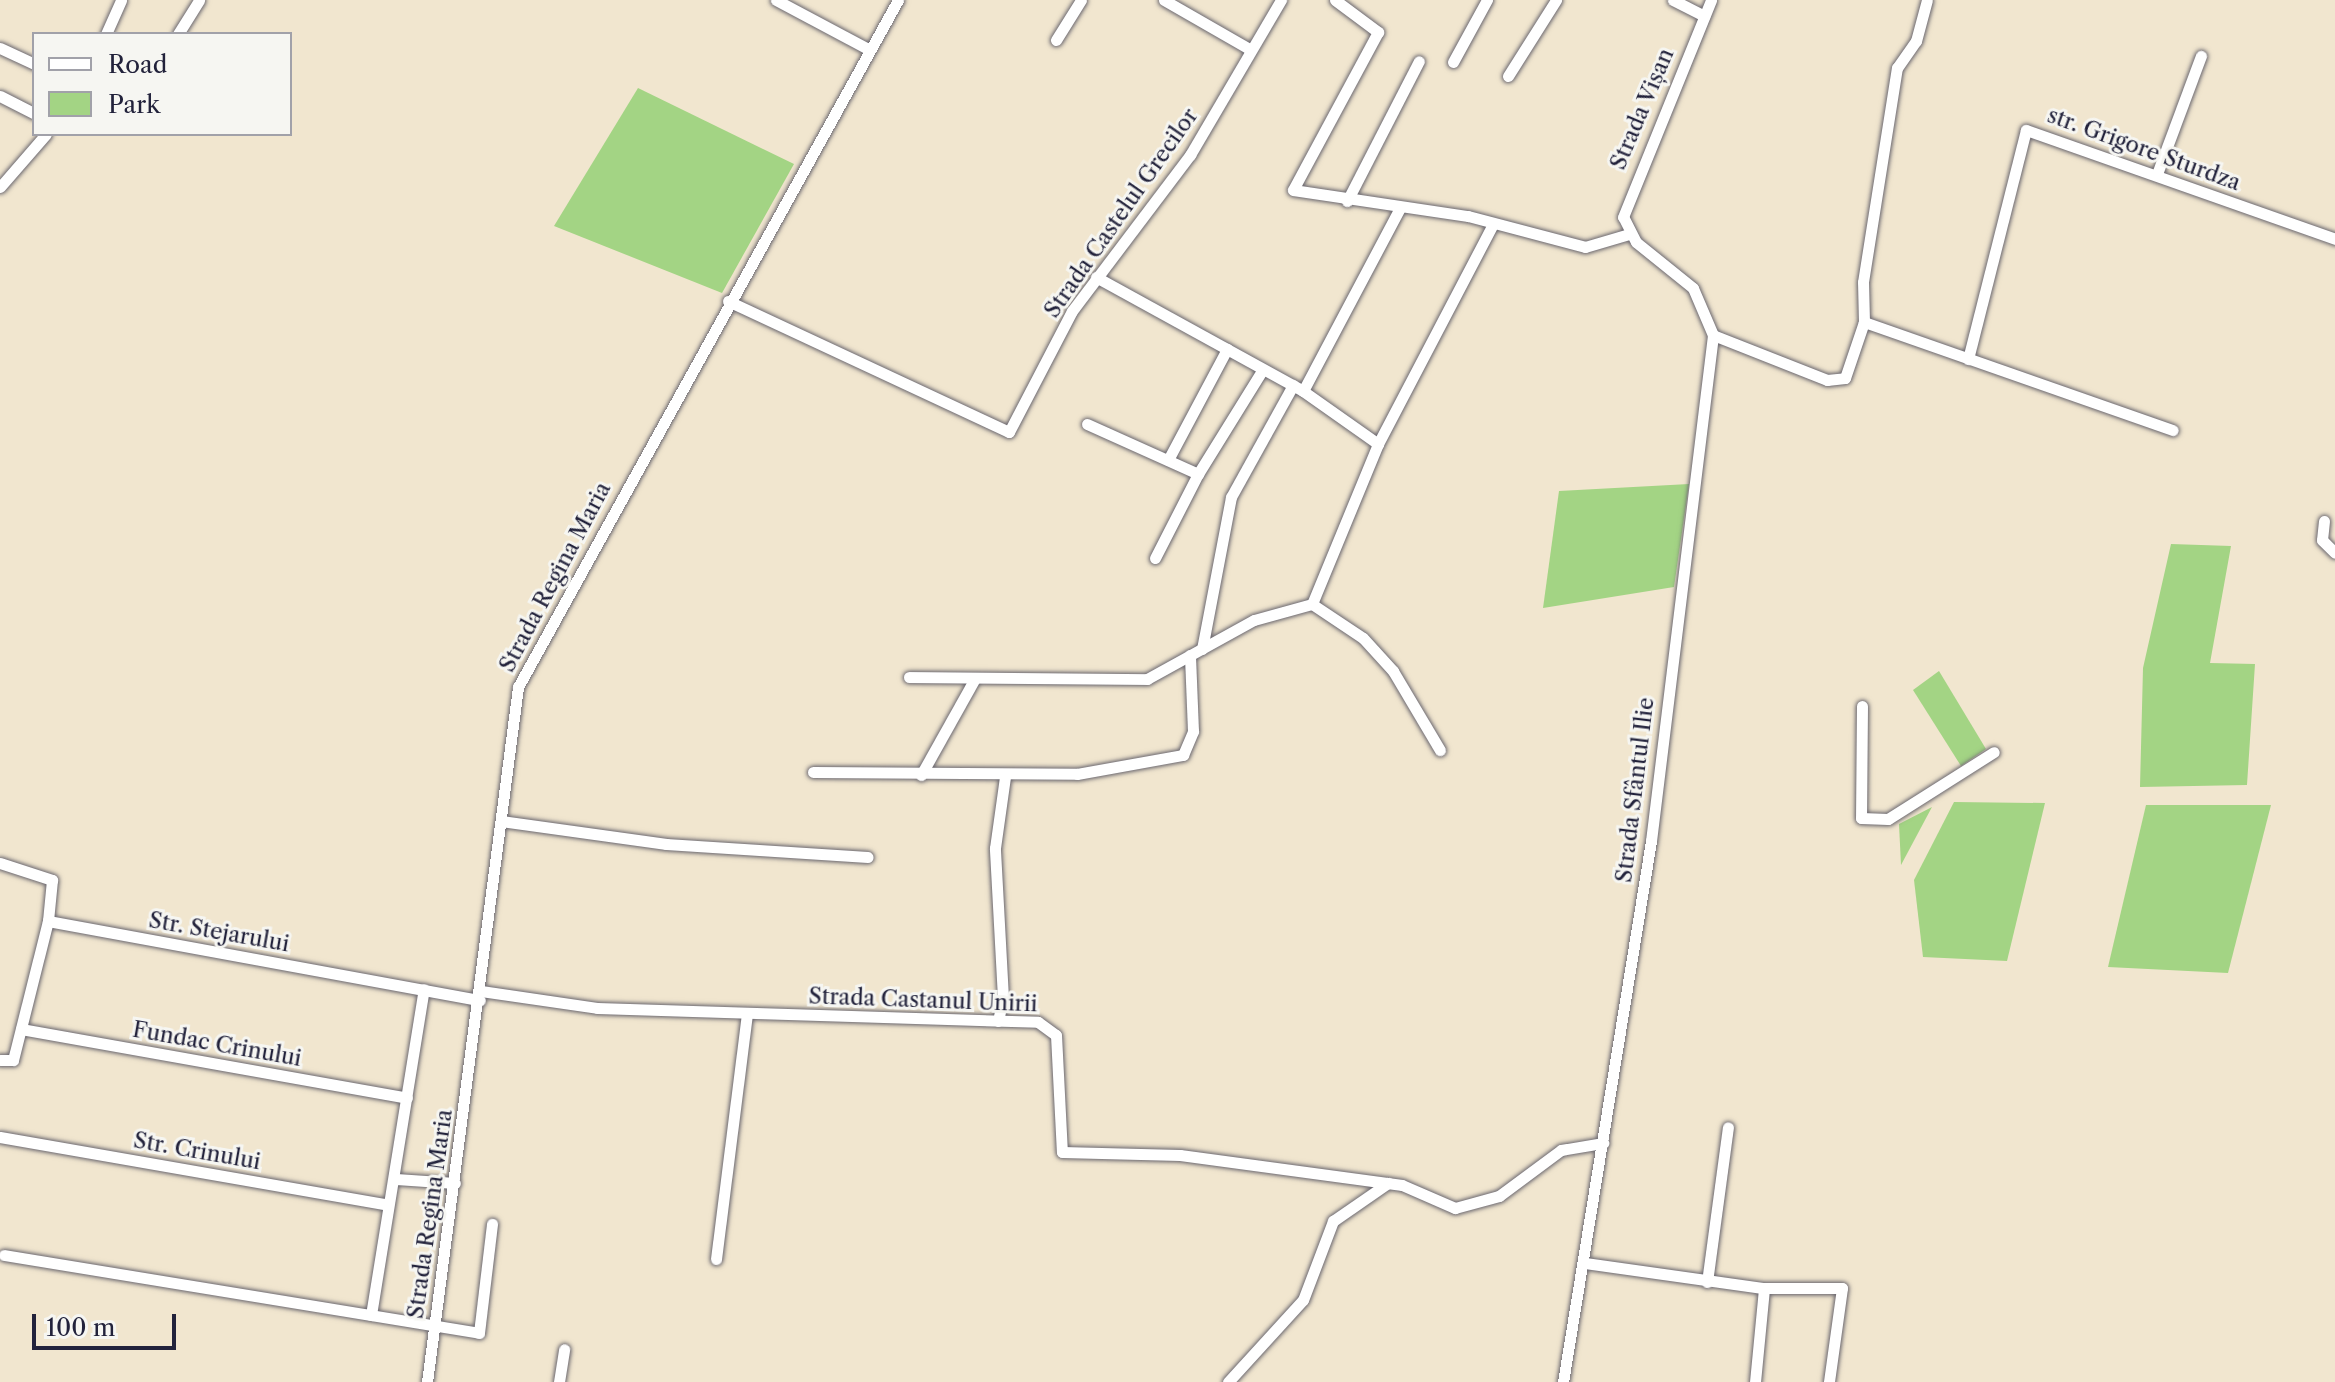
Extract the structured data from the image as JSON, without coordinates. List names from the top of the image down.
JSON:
{
  "streets": {
    "street": [
      "Strada Vișan",
      "str. Grigore Sturdza",
      "Strada Castelul Grecilor",
      "Strada Regina Maria",
      "Strada Sfântul Ilie",
      "Str. Stejarului",
      "Strada Castanul Unirii",
      "Fundac Crinului",
      "Str. Crinului"
    ]
  },
  "crossings": [
    ["Strada Castelul Grecilor", "Strada Regina Maria"],
    ["Strada Regina Maria", "Str. Stejarului"],
    ["Strada Regina Maria", "Strada Castanul Unirii"],
    ["Strada Sfântul Ilie", "Strada Castanul Unirii"],
    ["Str. Stejarului", "Strada Castanul Unirii"]
  ],
  "legend": ["Road", "Park"],
  "scale_bar": "100 m"
}
